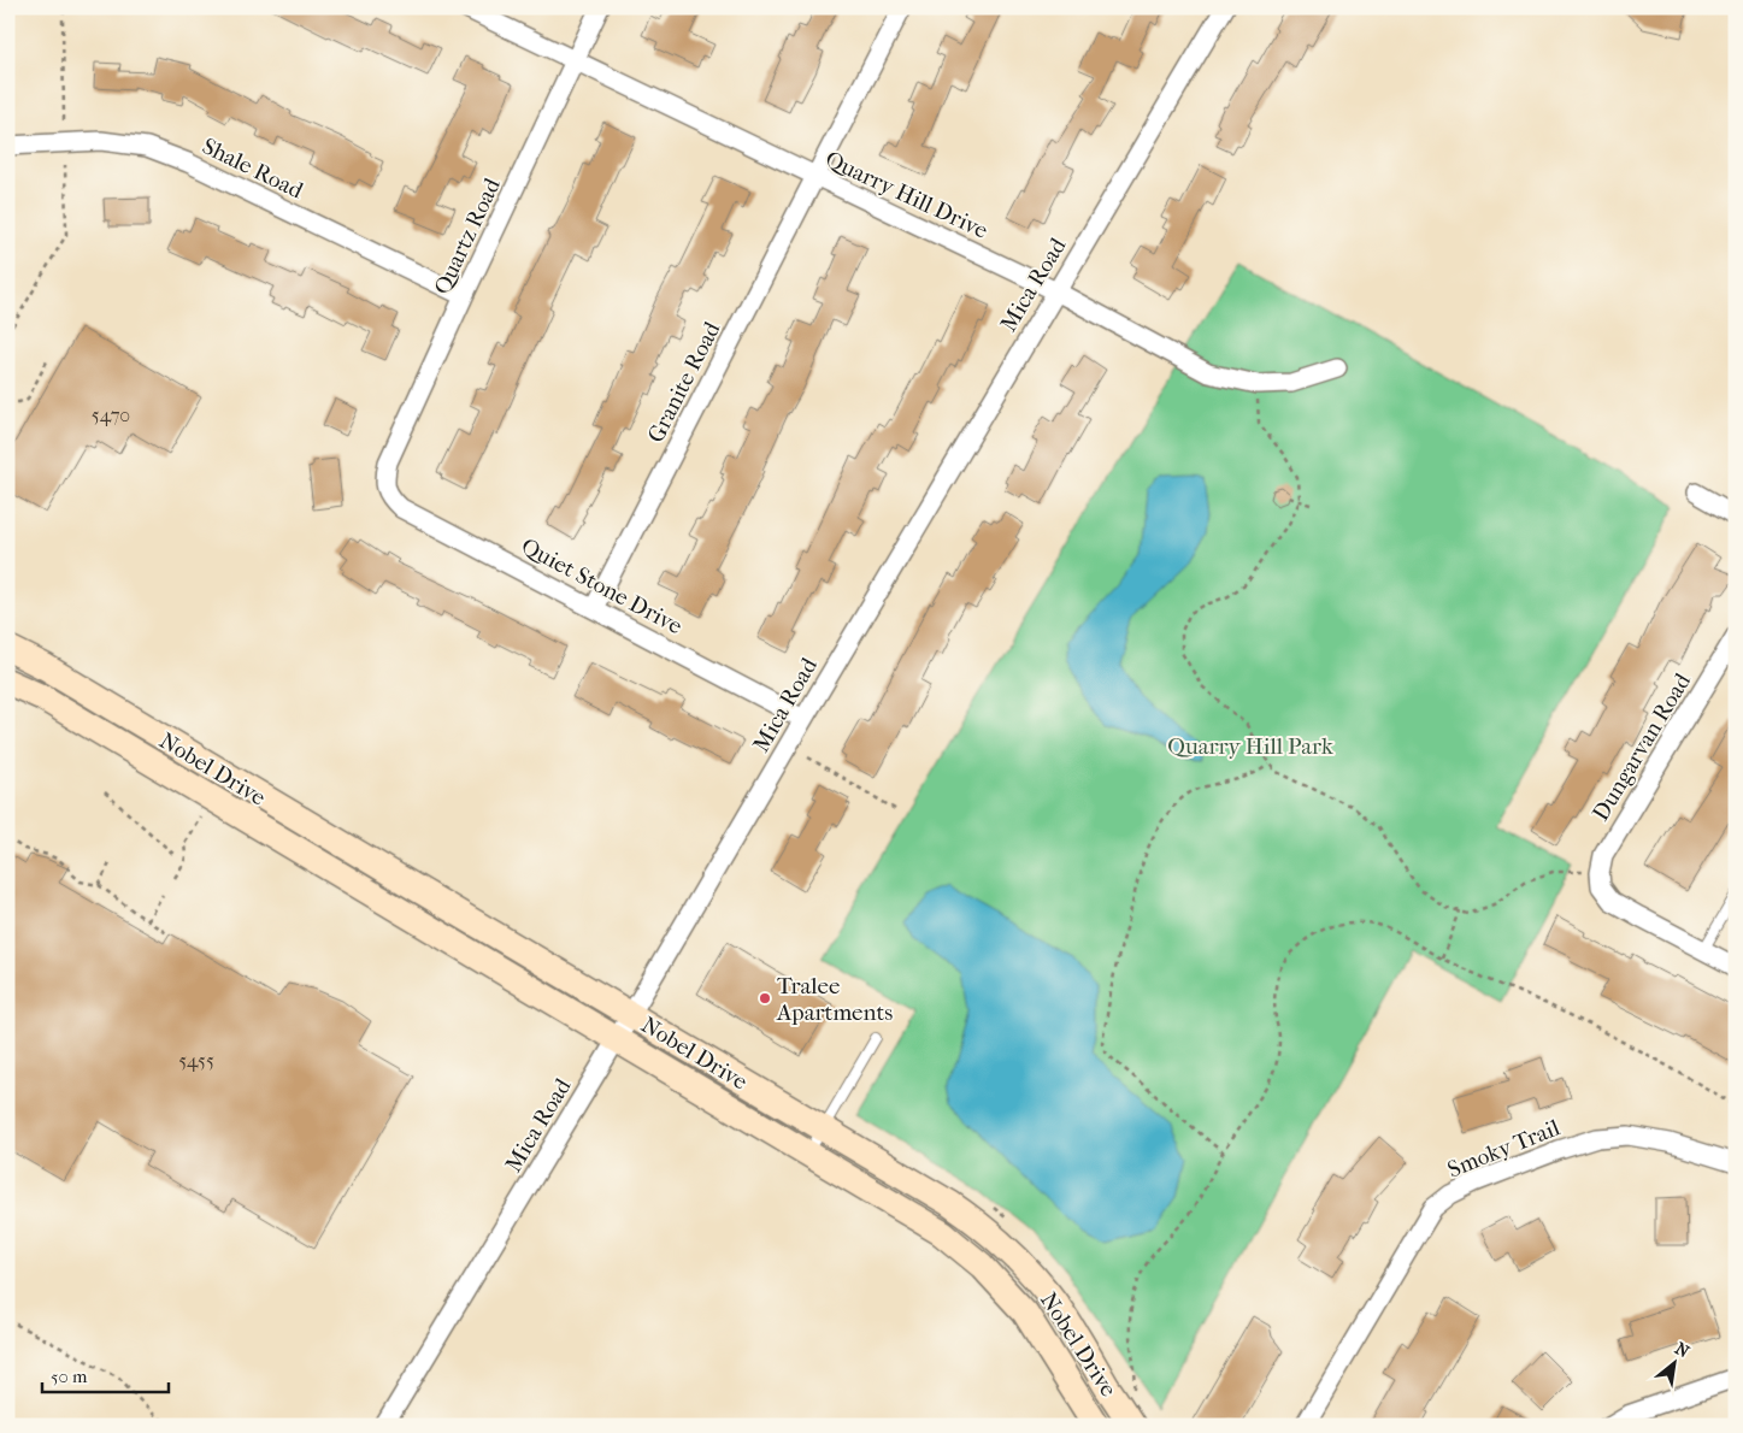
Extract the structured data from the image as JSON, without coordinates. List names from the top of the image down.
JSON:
{
  "streets": {
    "street": [
      "Shale Road",
      "Quarry Hill Drive",
      "Quartz Road",
      "Mica Road",
      "Granite Road",
      "Quiet Stone Drive",
      "Dungarvan Road",
      "Nobel Drive",
      "Smoky Trail"
    ]
  },
  "crossings": [
    ["Shale Road", "Quartz Road"],
    ["Quarry Hill Drive", "Quartz Road"],
    ["Quarry Hill Drive", "Mica Road"],
    ["Quarry Hill Drive", "Granite Road"],
    ["Quartz Road", "Quiet Stone Drive"],
    ["Mica Road", "Quiet Stone Drive"],
    ["Mica Road", "Nobel Drive"],
    ["Granite Road", "Quiet Stone Drive"]
  ],
  "parks": ["Quarry Hill Park"],
  "places": ["Tralee Apartments"],
  "house_numbers": ["5470", "5455"],
  "scale_bar": "50 m",
  "north": "top right"
}
